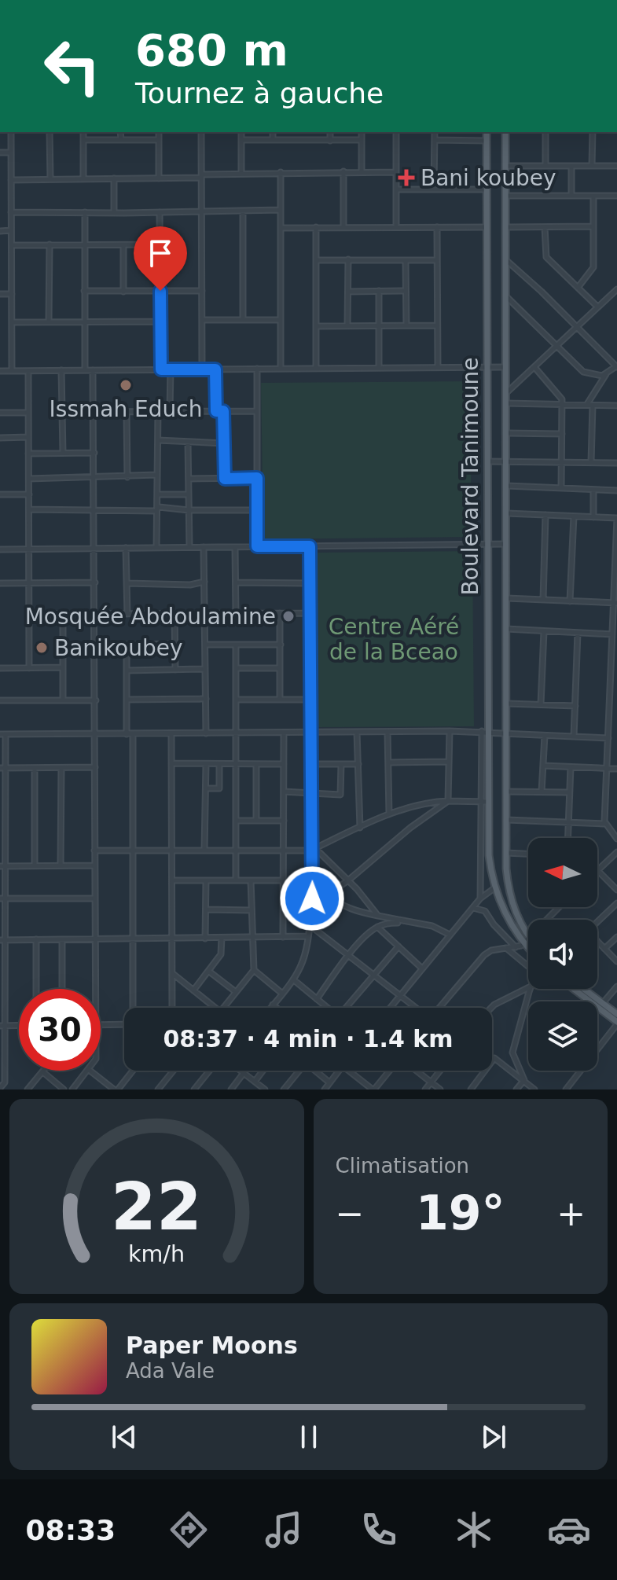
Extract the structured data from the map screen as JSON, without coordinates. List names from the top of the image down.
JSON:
{
  "streets": {
    "main road": ["Boulevard Tanimoune"]
  },
  "parks": ["Centre Aéré de la Bceao"],
  "places": {
    "health": ["Bani koubey"],
    "other": ["Issmah Educh", "Mosquée Abdoulamine", "Banikoubey"]
  },
  "north": "left",
  "page": {
    "turn": ["680 m", "Tournez à gauche"],
    "limit": "30",
    "trip": "08:37 · 4 min · 1.4 km",
    "tile": "Climatisation",
    "heat": ["−", "19°", "+"],
    "song": ["Paper Moons", "Ada Vale"],
    "tabs": "08:33",
    "gauge": ["22", "km/h"]
  }
}
